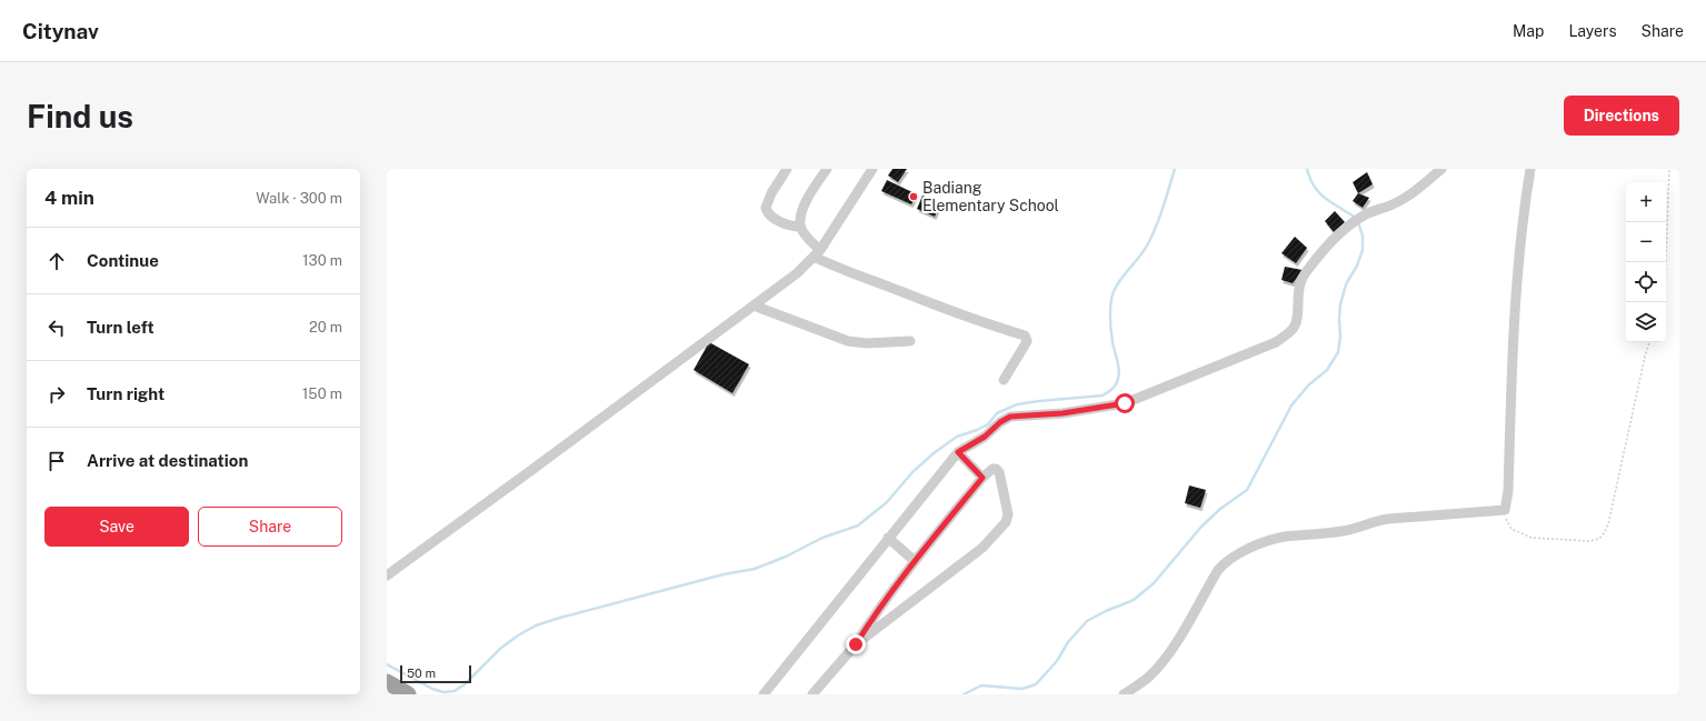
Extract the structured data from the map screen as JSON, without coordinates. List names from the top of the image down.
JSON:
{
  "places": ["Badiang Elementary School"],
  "scale_bar": "50 m",
  "page": {
    "header": "Citynav",
    "nav": ["Map", "Layers", "Share"],
    "buttons": [
      "Directions",
      ["Save", "Share"]
    ],
    "title": "Find us",
    "heading": ["4 min", "Walk · 300 m"],
    "map_buttons": ["+", "−"],
    "list": [
      ["Continue", "130 m"],
      ["Turn left", "20 m"],
      ["Turn right", "150 m"],
      "Arrive at destination"
    ],
    "scale": "50 m"
  }
}
